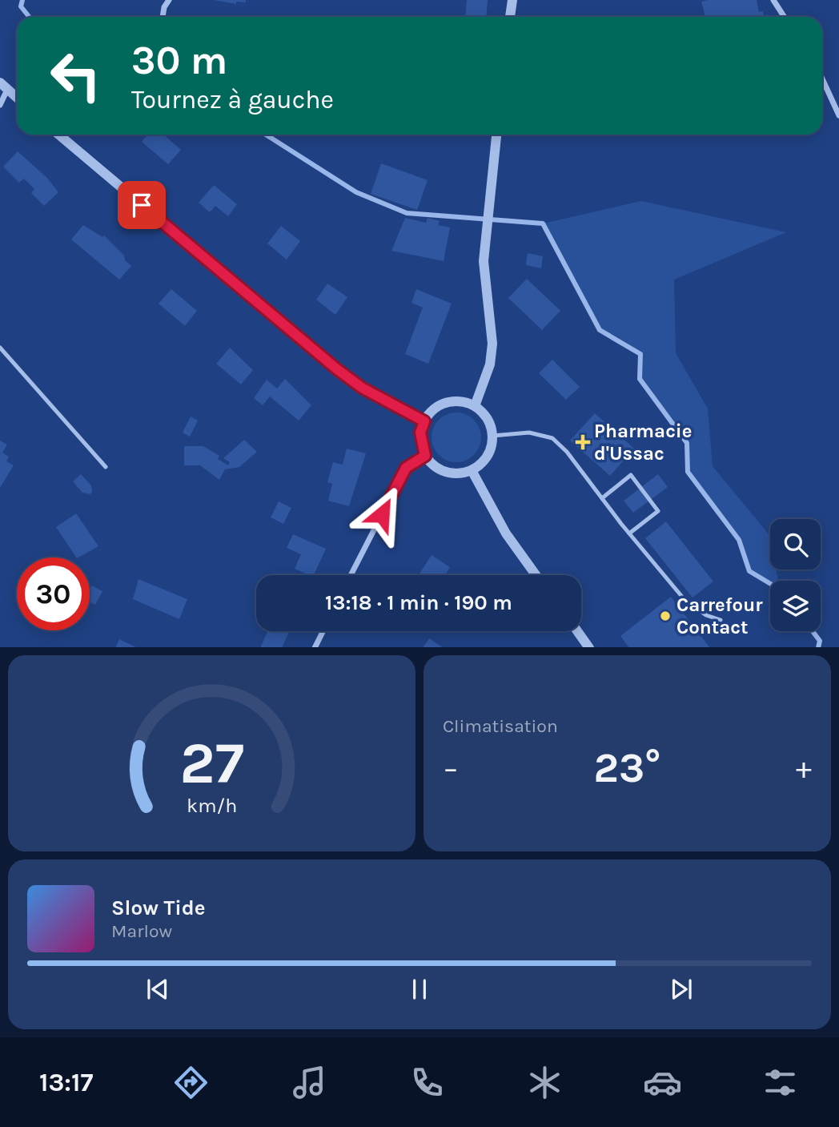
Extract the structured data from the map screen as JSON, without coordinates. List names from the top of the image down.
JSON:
{
  "places": {
    "health": ["Pharmacie d'Ussac"],
    "other": ["Carrefour Contact"]
  },
  "page": {
    "turn": ["30 m", "Tournez à gauche"],
    "limit": "30",
    "trip": "13:18 · 1 min · 190 m",
    "tile": "Climatisation",
    "heat": ["−", "23°", "+"],
    "song": ["Slow Tide", "Marlow"],
    "tabs": "13:17",
    "gauge": ["27", "km/h"]
  }
}
